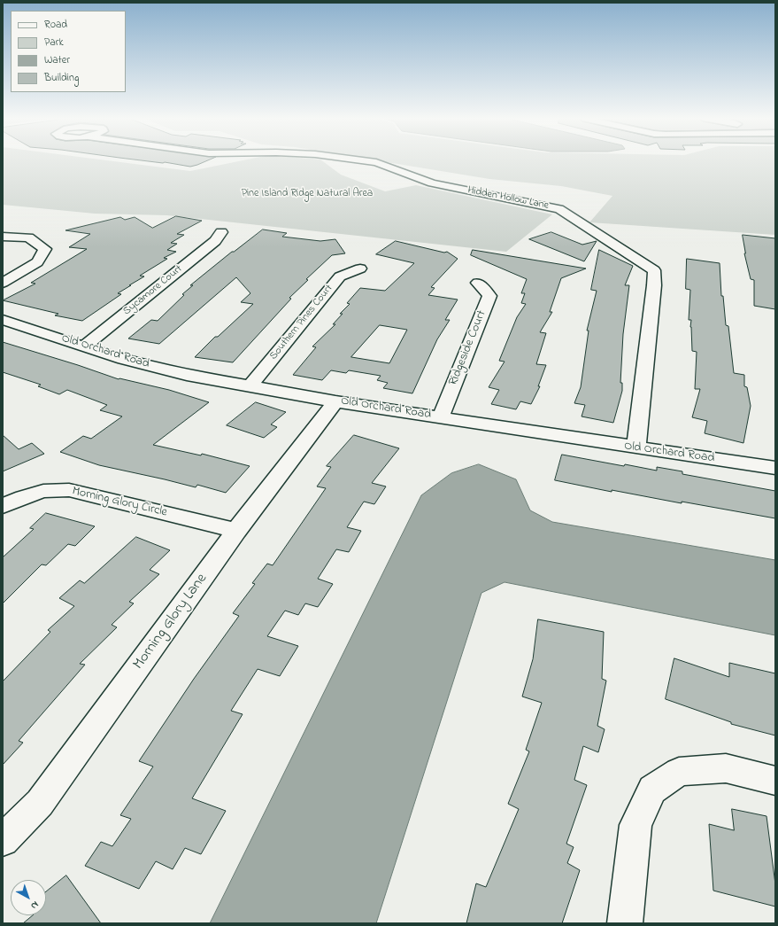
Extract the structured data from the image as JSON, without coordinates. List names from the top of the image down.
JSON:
{
  "streets": {
    "street": [
      "Hidden Hollow Lane",
      "Sycamore Court",
      "Southern Pines Court",
      "Ridgeside Court",
      "Old Orchard Road",
      "Morning Glory Circle",
      "Morning Glory Lane"
    ]
  },
  "crossings": [
    ["Hidden Hollow Lane", "Old Orchard Road"],
    ["Sycamore Court", "Old Orchard Road"],
    ["Southern Pines Court", "Old Orchard Road"],
    ["Ridgeside Court", "Old Orchard Road"],
    ["Old Orchard Road", "Morning Glory Lane"],
    ["Morning Glory Circle", "Morning Glory Lane"]
  ],
  "parks": ["Pine Island Ridge Natural Area"],
  "legend": [
    "Road",
    "Park",
    "Water",
    "Building"
  ],
  "north": "bottom right"
}
